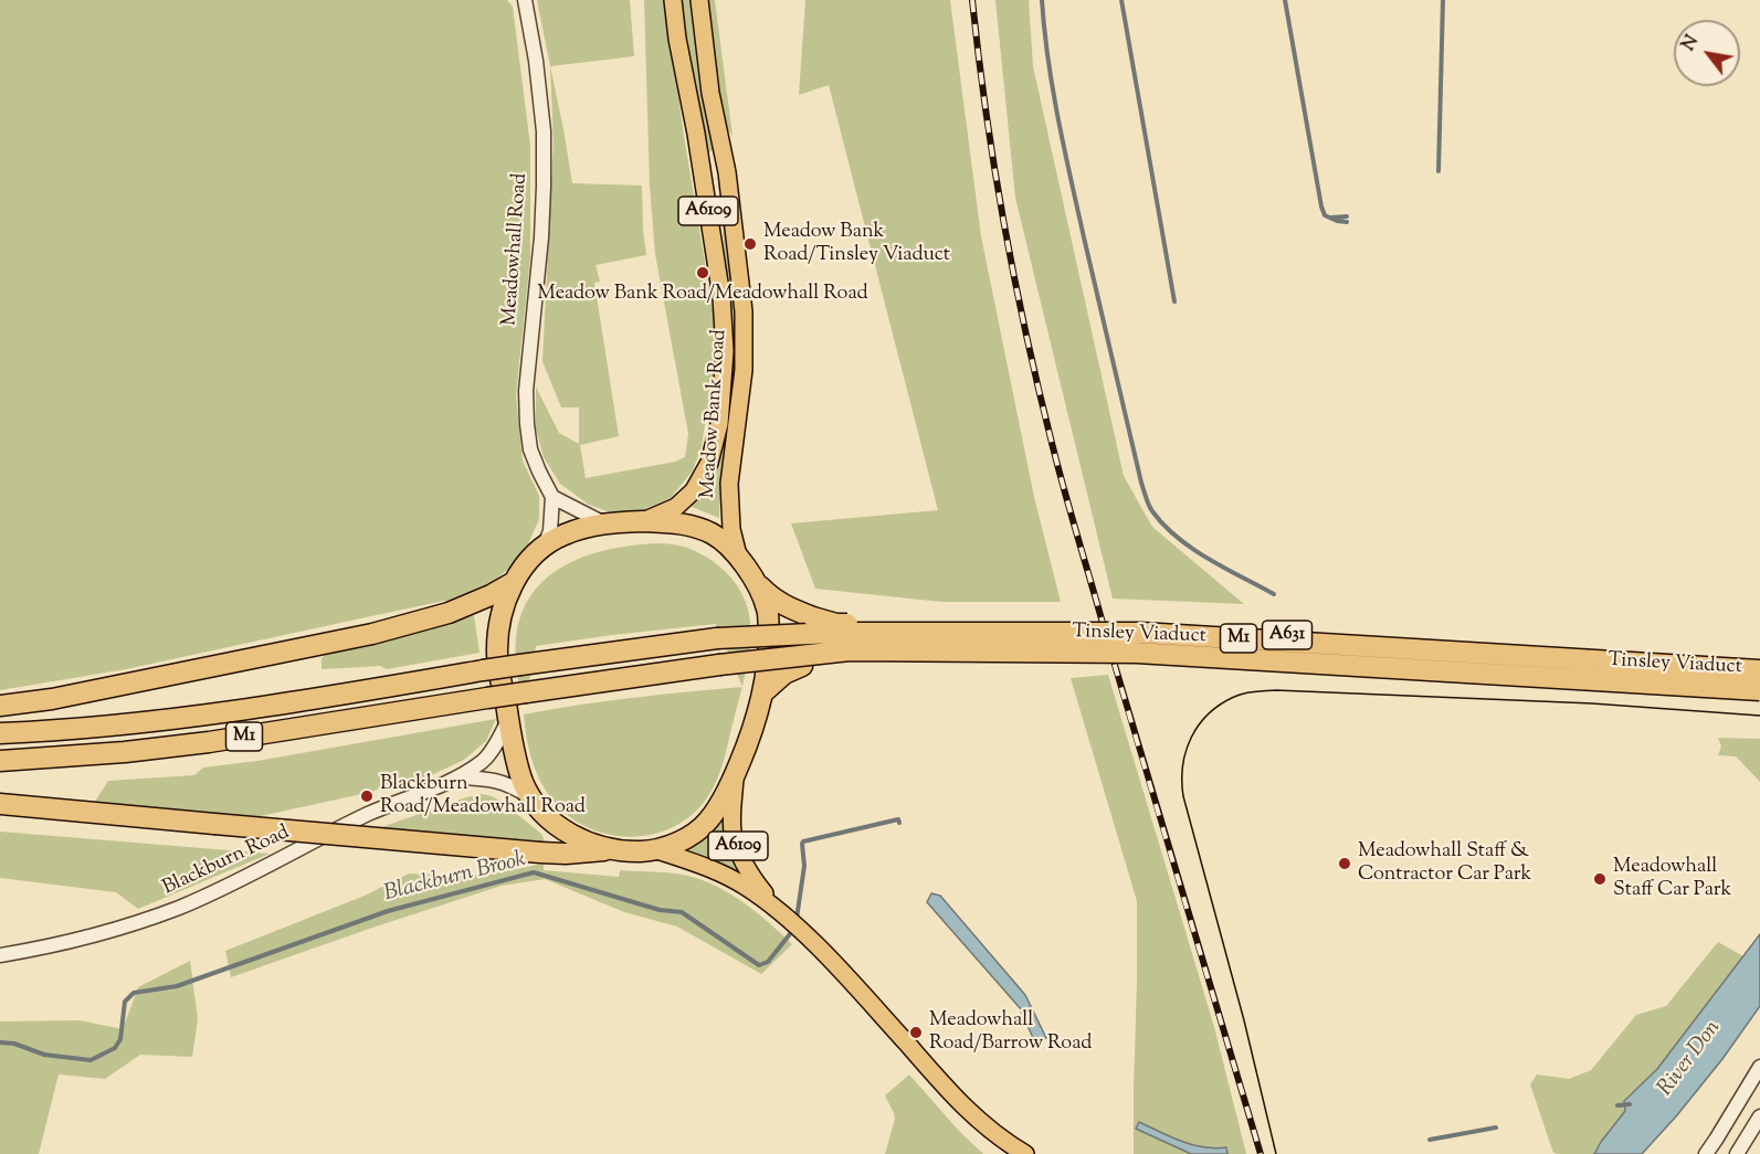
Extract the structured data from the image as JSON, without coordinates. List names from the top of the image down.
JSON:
{
  "streets": {
    "highway": ["Tinsley Viaduct", "A631", "M1"],
    "main road": ["A6109", "Meadow Bank Road"],
    "street": ["Meadowhall Road", "Blackburn Road"]
  },
  "water": ["Blackburn Brook", "River Don"],
  "places": [
    "Meadow Bank Road/Tinsley Viaduct",
    "Meadow Bank Road/Meadowhall Road",
    "Blackburn Road/Meadowhall Road",
    "Meadowhall Staff & Contractor Car Park",
    "Meadowhall Staff Car Park",
    "Meadowhall Road/Barrow Road"
  ],
  "north": "top left"
}
